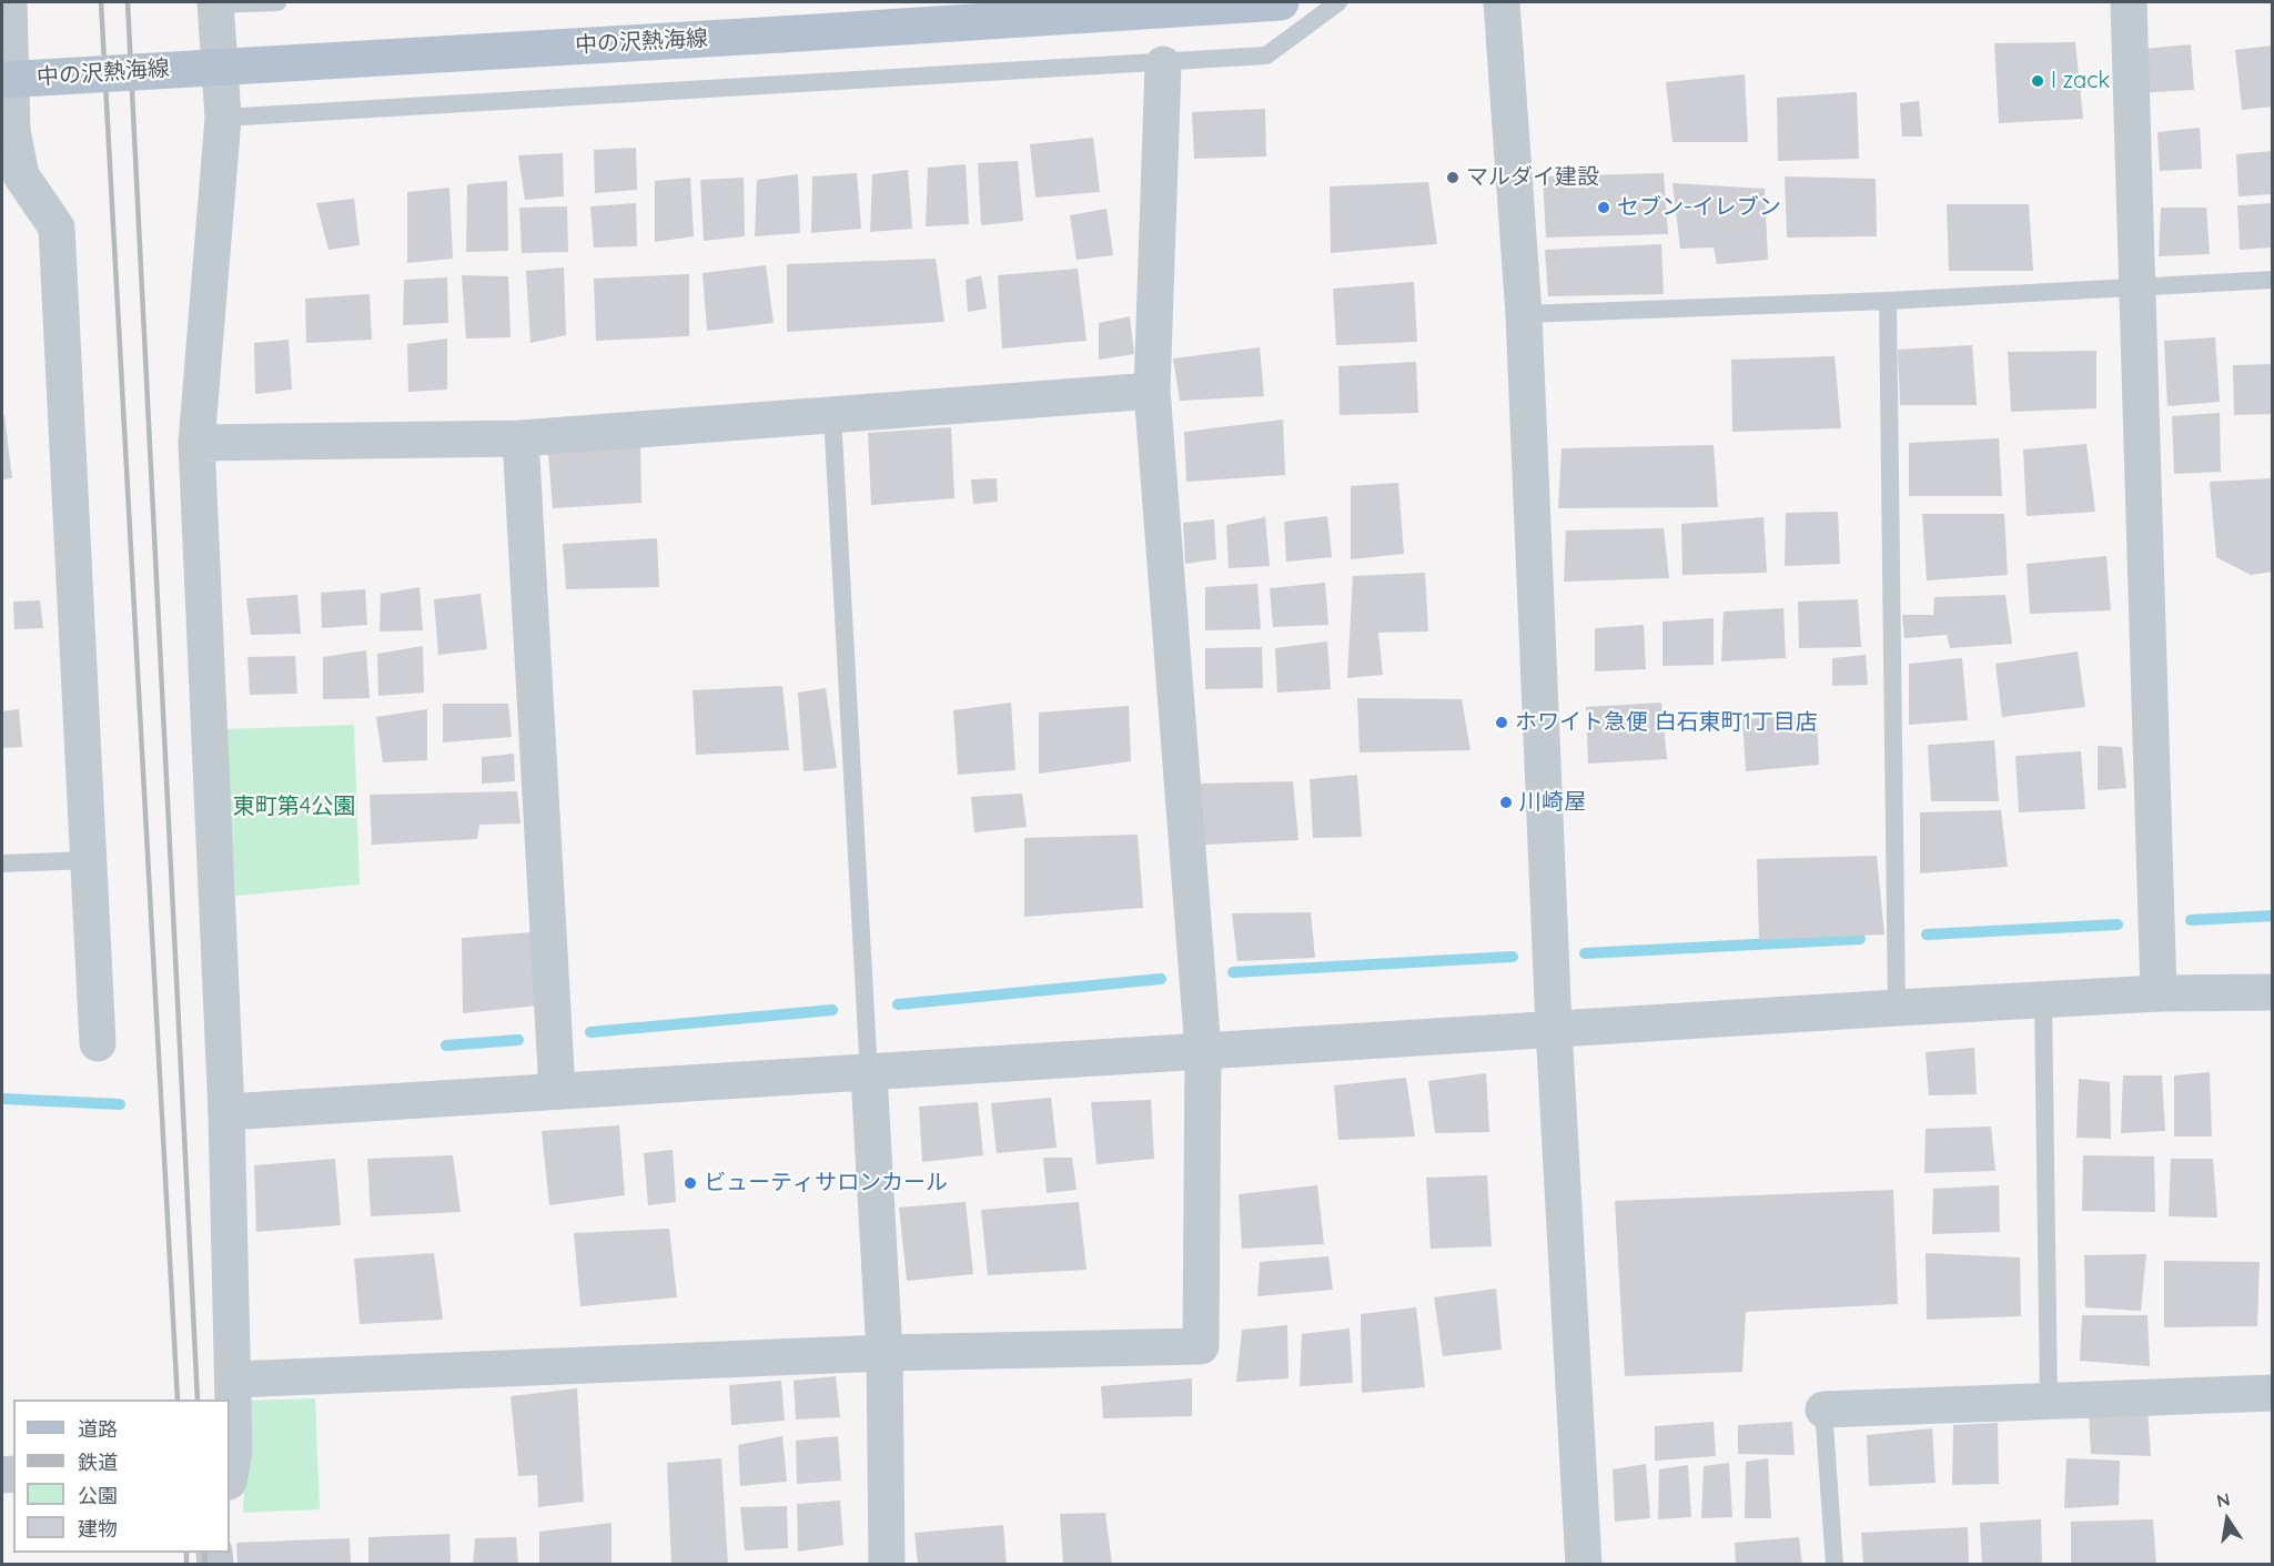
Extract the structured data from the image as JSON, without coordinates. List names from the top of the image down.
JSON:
{
  "streets": {
    "main road": ["中の沢熱海線"]
  },
  "parks": ["東町第4公園"],
  "places": [
    "I zack",
    "マルダイ建設",
    "セブン-イレブン",
    "ホワイト急便 白石東町1丁目店",
    "川崎屋",
    "ビューティサロンカール"
  ],
  "legend": [
    "道路",
    "鉄道",
    "公園",
    "建物"
  ],
  "north": "top"
}
